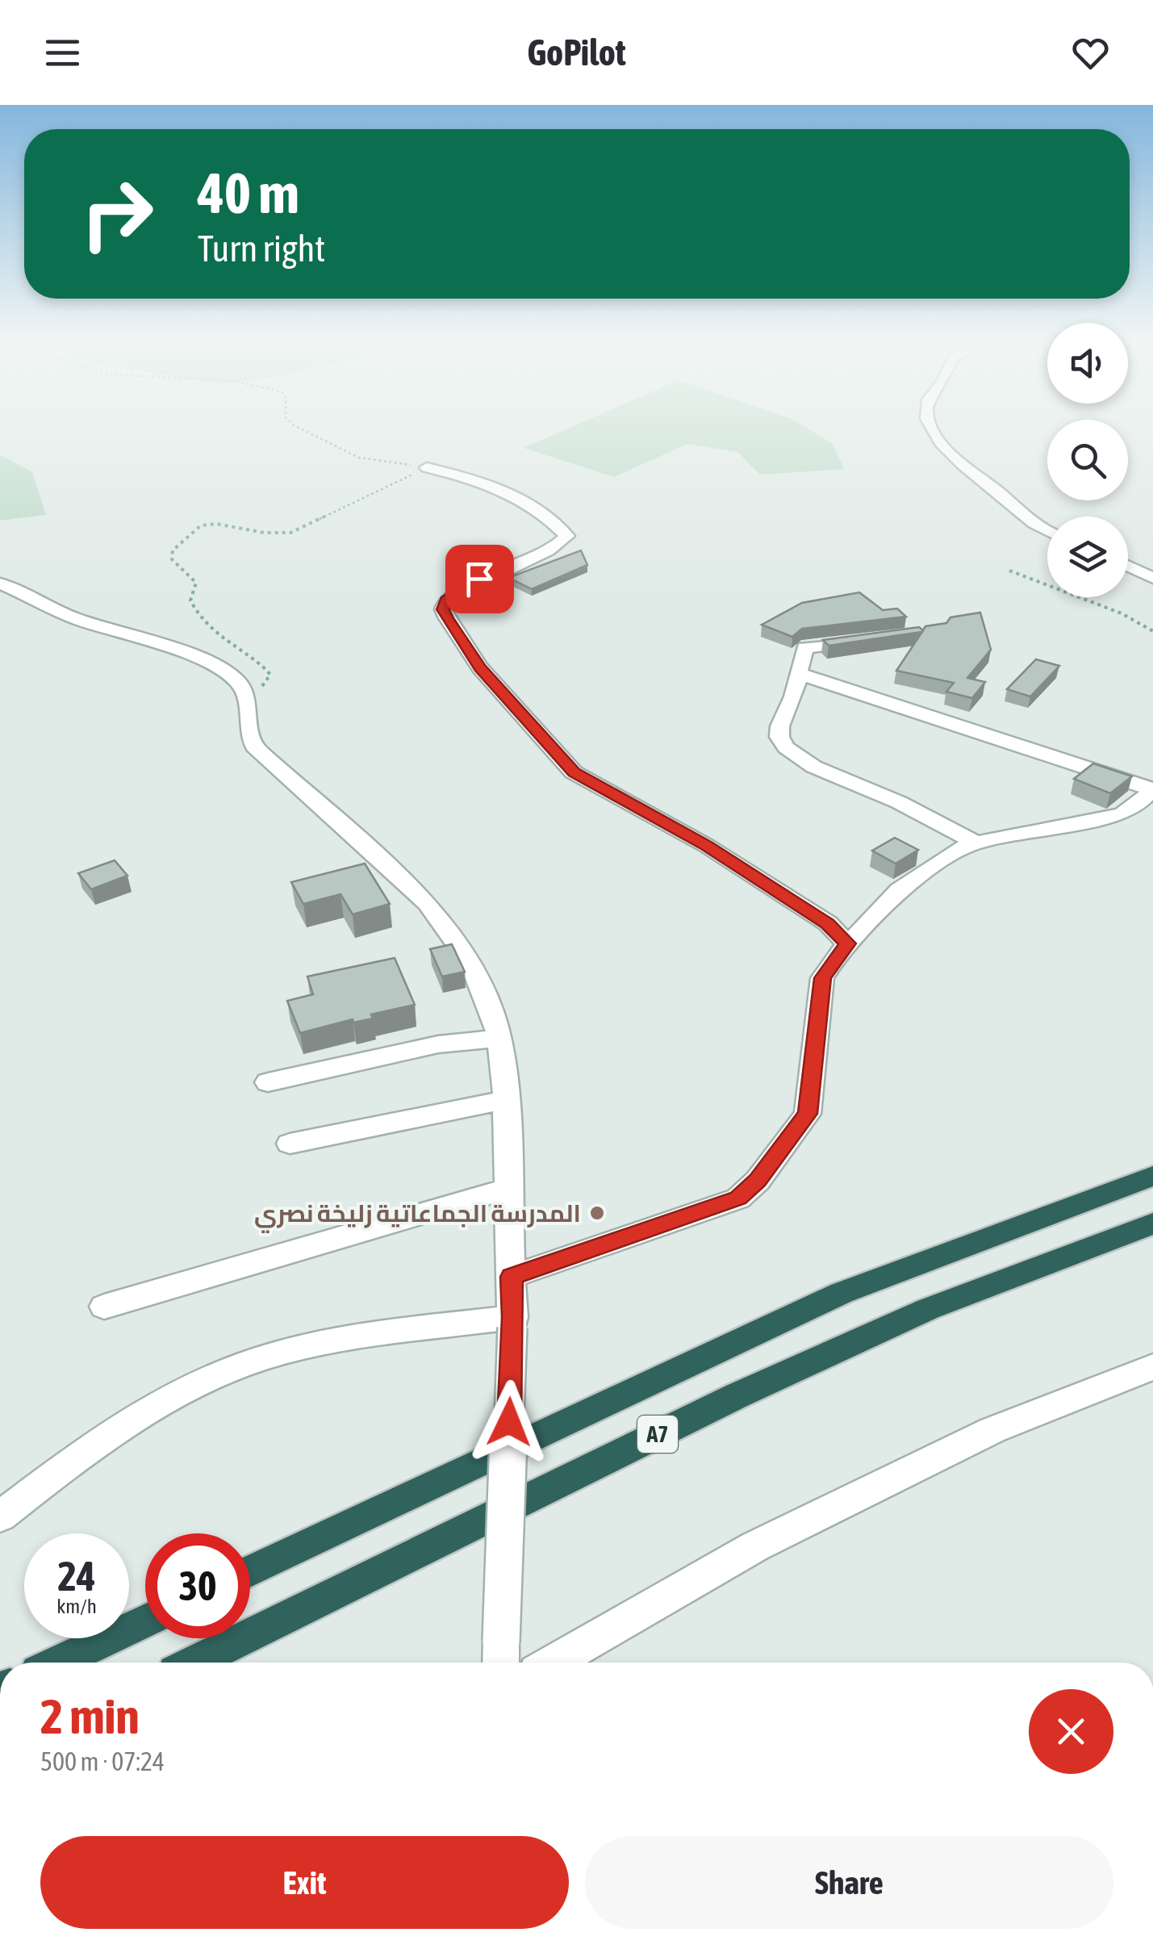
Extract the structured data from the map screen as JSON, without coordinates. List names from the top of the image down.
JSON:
{
  "streets": {
    "highway": ["A7"]
  },
  "places": ["المدرسة الجماعاتية زليخة نصري"],
  "page": {
    "header": "GoPilot",
    "turn": ["40 m", "Turn right"],
    "speed": "24 km/h",
    "limit": "30",
    "heading": ["2 min", "500 m · 07:24"],
    "buttons": ["Exit", "Share"]
  }
}
